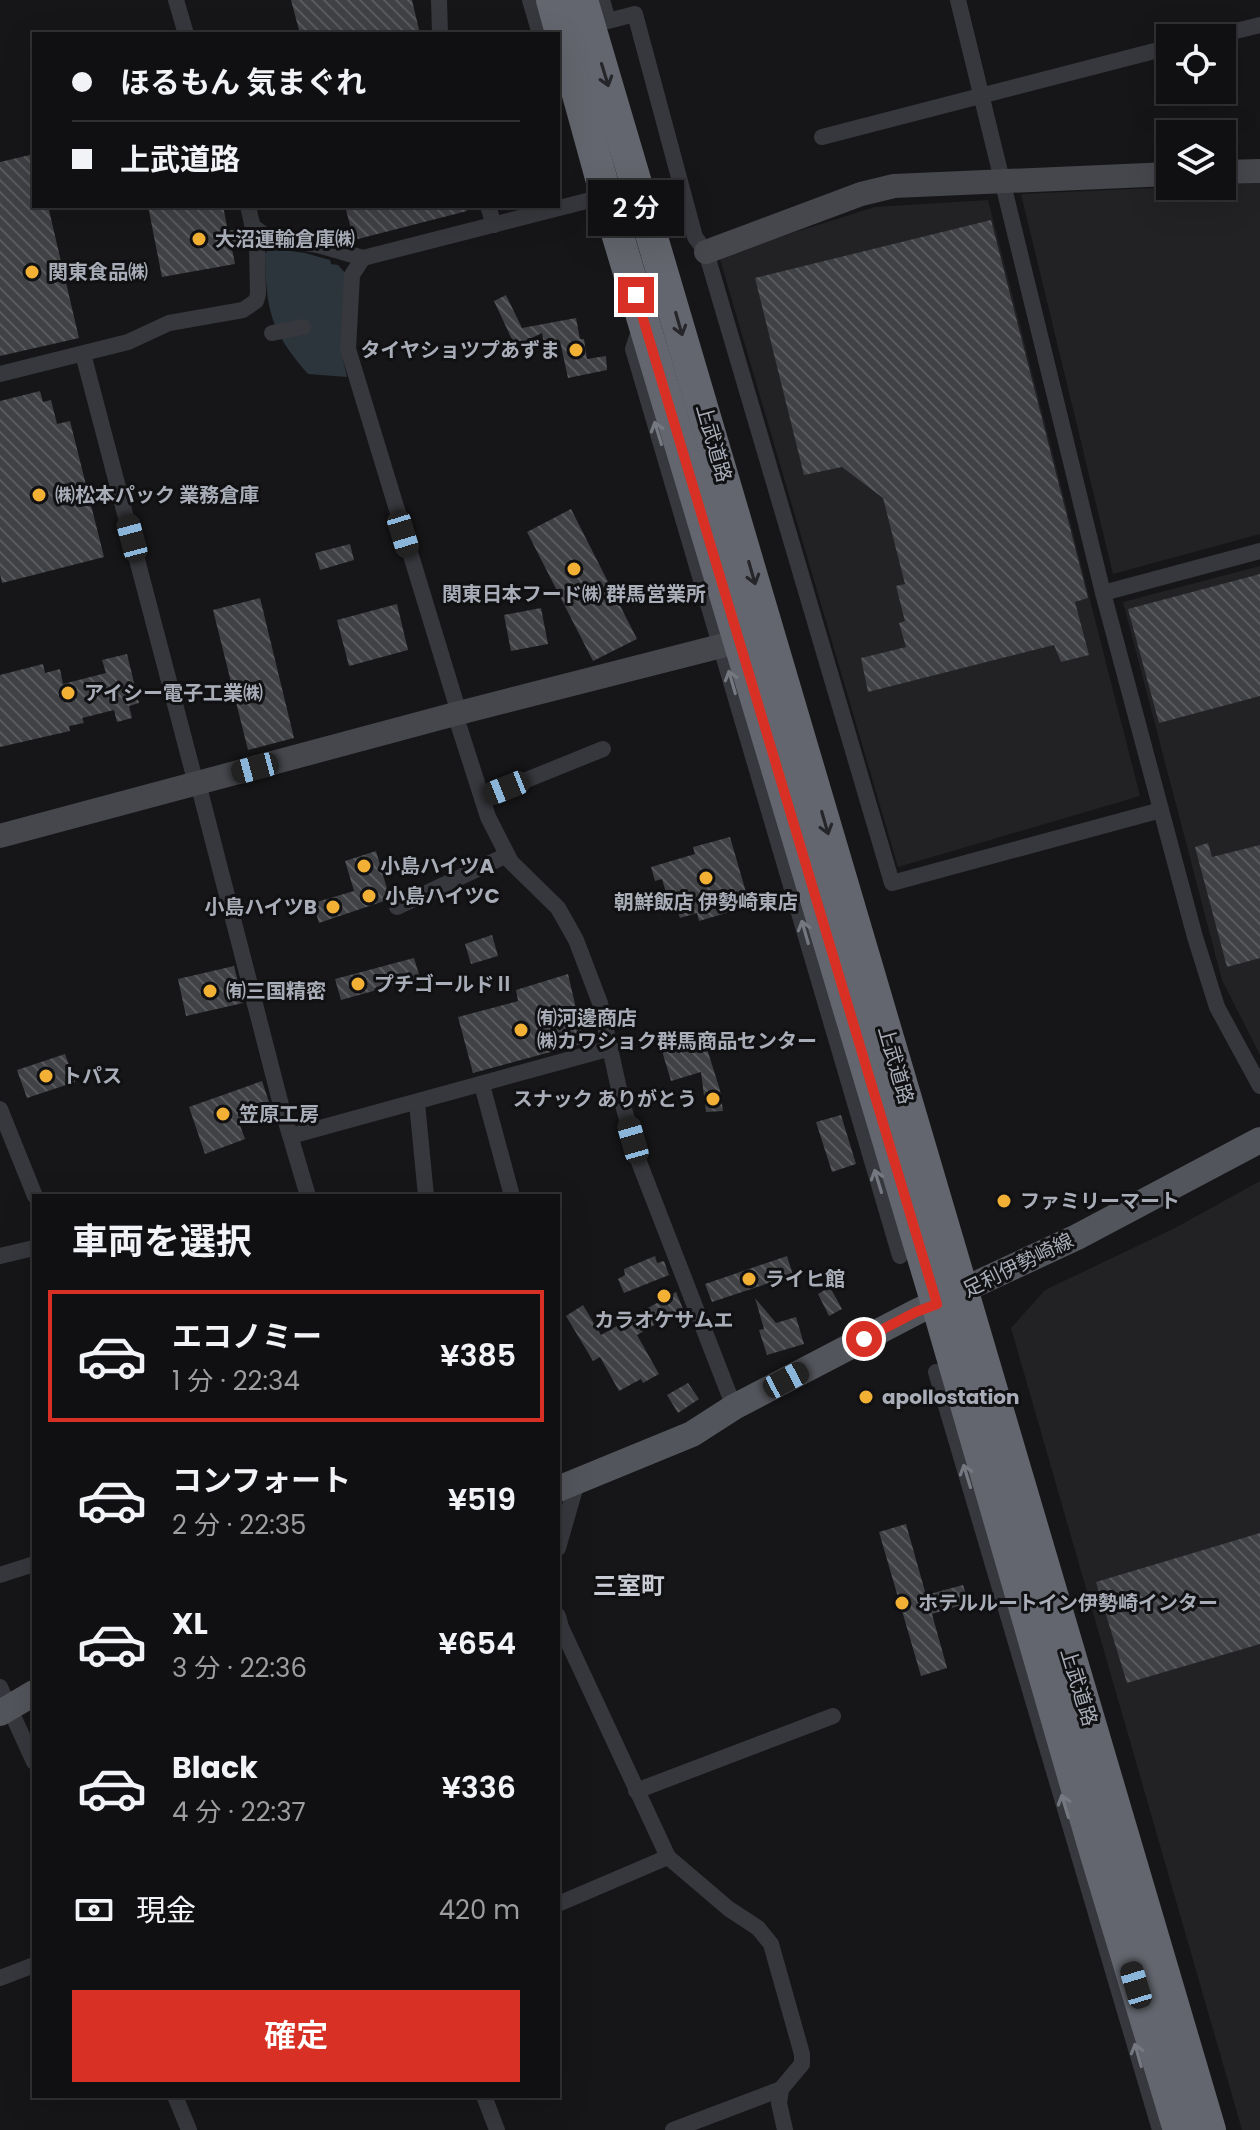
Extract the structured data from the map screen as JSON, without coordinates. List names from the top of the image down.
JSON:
{
  "streets": {
    "highway": ["上武道路"],
    "main road": ["足利伊勢崎線"]
  },
  "crossings": [
    ["上武道路", "足利伊勢崎線"]
  ],
  "districts": ["三室町"],
  "places": [
    "大沼運輸倉庫㈱",
    "関東食品㈱",
    "タイヤショツプあずま",
    "㈱松本パック 業務倉庫",
    "関東日本フード㈱ 群馬営業所",
    "アイシー電子工業㈱",
    "小島ハイツA",
    "朝鮮飯店 伊勢崎東店",
    "小島ハイツC",
    "小島ハイツB",
    "プチゴールドⅡ",
    "㈲三国精密",
    "㈲河邊商店 ㈱カワショク群馬商品センター",
    "トパス",
    "スナック ありがとう",
    "笠原工房",
    "ファミリーマート",
    "ライヒ館",
    "カラオケサムエ",
    "apollostation",
    "ホテルルートイン伊勢崎インター"
  ],
  "page": {
    "banner": ["ほるもん 気まぐれ", "上武道路"],
    "bubble": "2 分",
    "heading": "車両を選択",
    "list": [
      {
        "name": "エコノミー",
        "note": "1 分 · 22:34",
        "value": "¥385"
      },
      {
        "name": "コンフォート",
        "note": "2 分 · 22:35",
        "value": "¥519"
      },
      {
        "name": "XL",
        "note": "3 分 · 22:36",
        "value": "¥654"
      },
      {
        "name": "Black",
        "note": "4 分 · 22:37",
        "value": "¥336"
      }
    ],
    "pay": ["現金", "420 m"],
    "buttons": "確定"
  }
}
